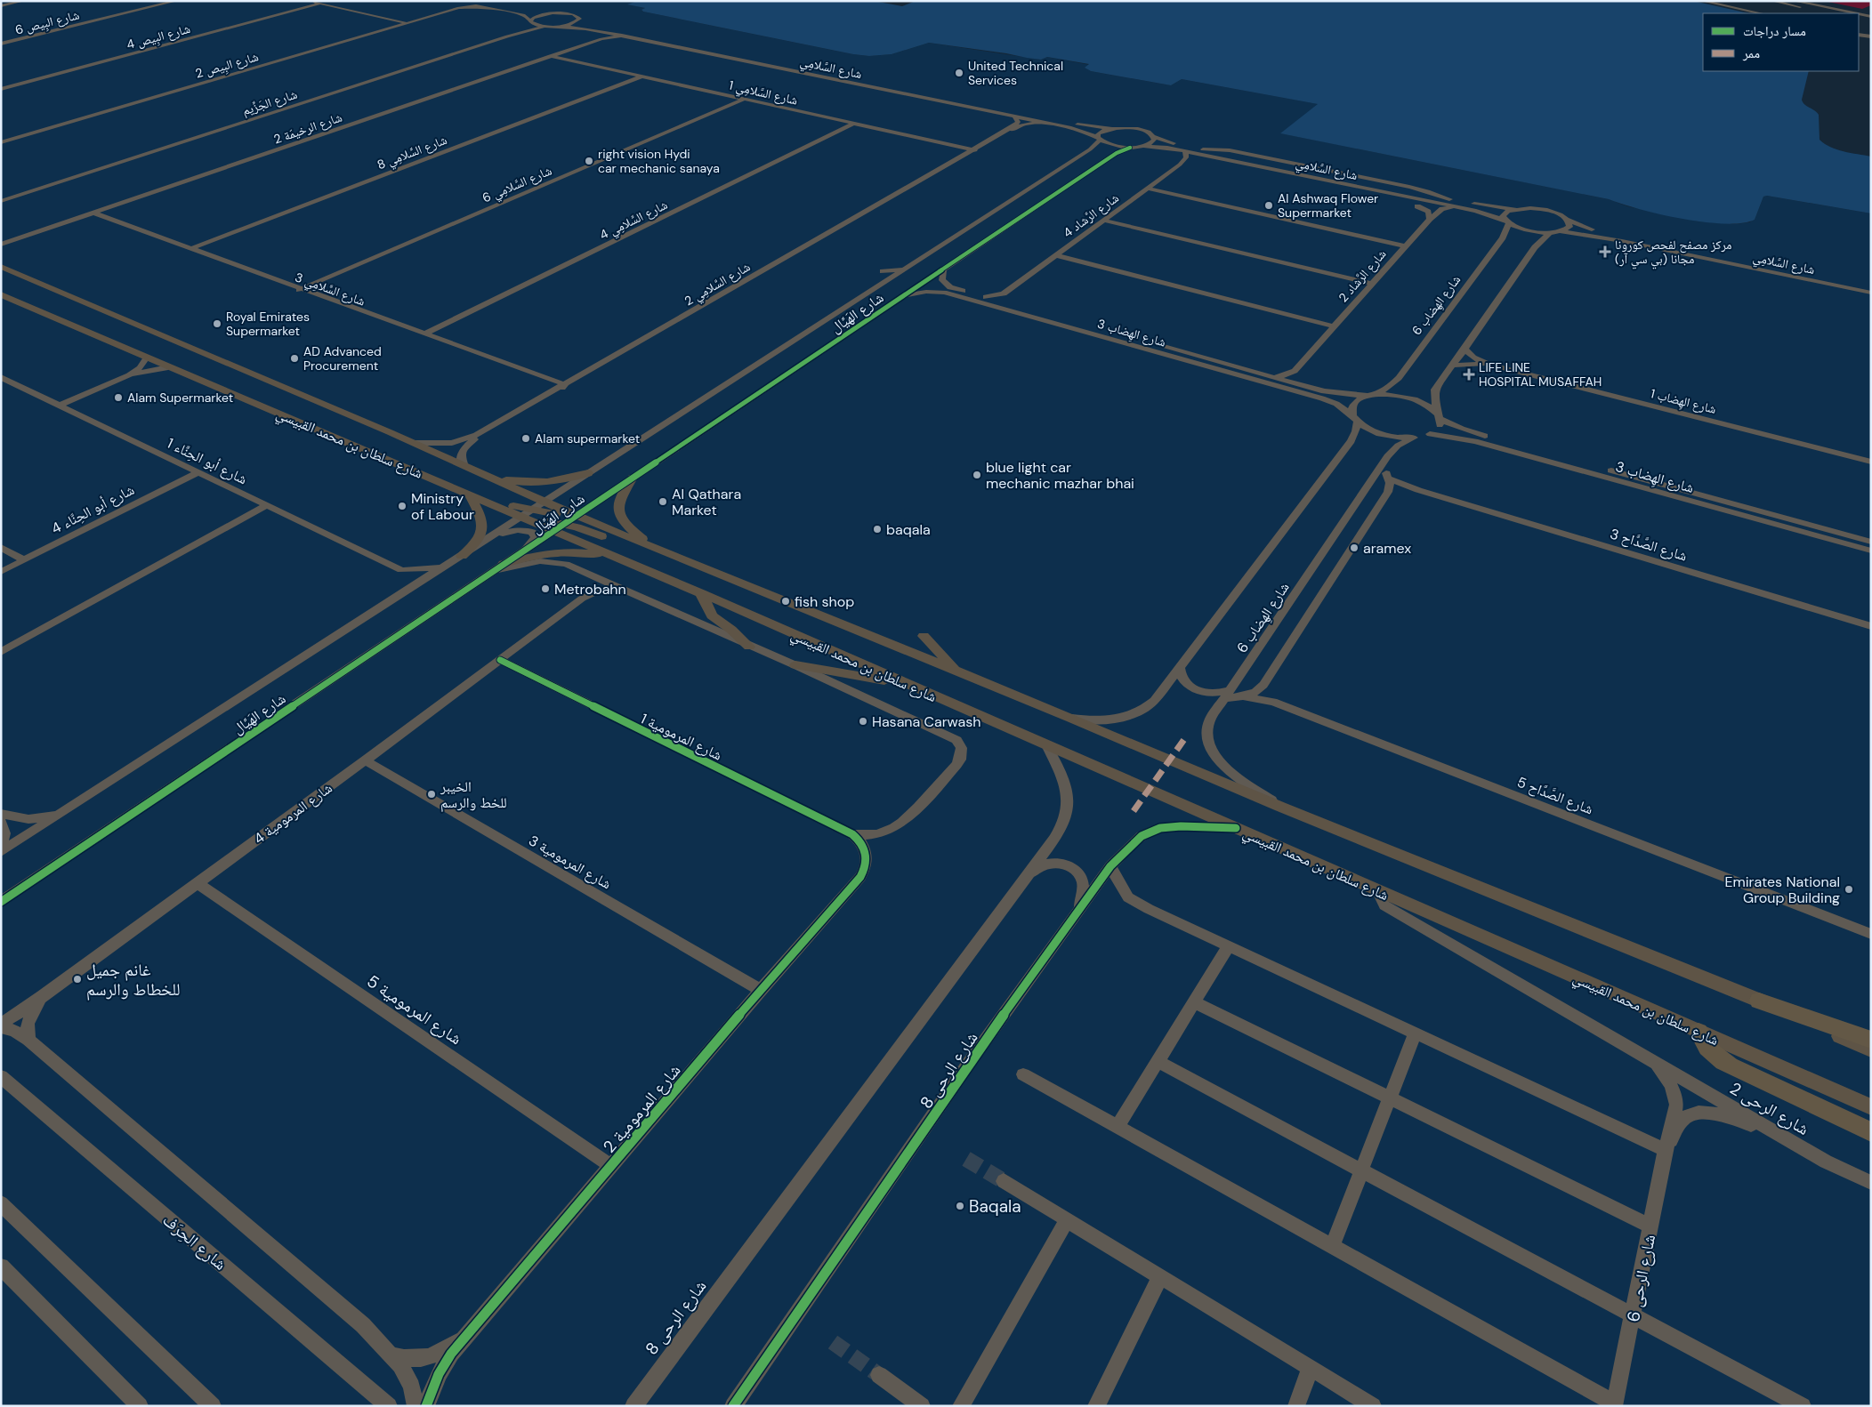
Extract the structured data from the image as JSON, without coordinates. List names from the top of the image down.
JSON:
{
  "streets": {
    "main road": ["شارع سلطان بن محمد القبيسي"],
    "street": [
      "شارع البِيص 6",
      "شارع البِيص 4",
      "شارع البِيص 2",
      "شارع السَّلامِي",
      "شارع السَّلامِي 1",
      "شارع الجَزِّيم",
      "شارع الرخيمَة 2",
      "شارع السَّلامِي 8",
      "شارع السَّلامِي 6",
      "شارع الرَّشاد 4",
      "شارع السَّلامِي 4",
      "شارع الرَّشاد 2",
      "شارع السَّلامِي 2",
      "شارع السَّلامِي 3",
      "شارع الهِضاب 6",
      "شارع الهَيَّال",
      "شارع الهِضاب 3",
      "شارع الهِضاب 1",
      "شارع أبو الحِنَّاء 1",
      "شارع أبو الحِنَّاء 4",
      "شارع الصَّدَّاح 3",
      "شارع المرمومية 1",
      "شارع الصَّدَّاح 5",
      "شارع المرمومية 4",
      "شارع المرمومية 3",
      "شارع المرمومية 5",
      "شارع الرحى 8",
      "شارع المرمومية 2",
      "شارع الرحى 2",
      "شارع الحِرَف",
      "شارع الرحى 6"
    ]
  },
  "crossings": [
    ["شارع السَّلامِي", "شارع الجَزِّيم"],
    ["شارع السَّلامِي", "شارع الرخيمَة 2"],
    ["شارع السَّلامِي", "شارع الرَّشاد 4"],
    ["شارع السَّلامِي", "شارع الرَّشاد 2"],
    ["شارع السَّلامِي", "شارع السَّلامِي 2"],
    ["شارع السَّلامِي", "شارع الهِضاب 6"],
    ["شارع السَّلامِي", "شارع الهَيَّال"],
    ["شارع السَّلامِي 1", "شارع الرخيمَة 2"],
    ["شارع السَّلامِي 1", "شارع السَّلامِي 8"],
    ["شارع السَّلامِي 1", "شارع السَّلامِي 6"],
    ["شارع السَّلامِي 1", "شارع السَّلامِي 4"],
    ["شارع السَّلامِي 1", "شارع السَّلامِي 2"],
    ["شارع الرخيمَة 2", "شارع السَّلامِي 3"],
    ["شارع السَّلامِي 8", "شارع السَّلامِي 3"],
    ["شارع السَّلامِي 6", "شارع السَّلامِي 3"],
    ["شارع الرَّشاد 4", "شارع الهِضاب 3"],
    ["شارع السَّلامِي 4", "شارع السَّلامِي 3"],
    ["شارع السَّلامِي 2", "شارع السَّلامِي 3"],
    ["شارع السَّلامِي 2", "شارع سلطان بن محمد القبيسي"],
    ["شارع الهِضاب 6", "شارع الهِضاب 3"],
    ["شارع الهِضاب 6", "شارع سلطان بن محمد القبيسي"],
    ["شارع الهِضاب 6", "شارع الصَّدَّاح 5"],
    ["شارع الهَيَّال", "شارع الهِضاب 3"],
    ["شارع الهَيَّال", "شارع سلطان بن محمد القبيسي"],
    ["شارع الهَيَّال", "شارع أبو الحِنَّاء 1"],
    ["شارع سلطان بن محمد القبيسي", "شارع الرحى 8"],
    ["شارع سلطان بن محمد القبيسي", "شارع الرحى 2"],
    ["شارع أبو الحِنَّاء 1", "شارع أبو الحِنَّاء 4"],
    ["شارع المرمومية 1", "شارع المرمومية 4"],
    ["شارع المرمومية 1", "شارع المرمومية 2"],
    ["شارع المرمومية 4", "شارع المرمومية 3"],
    ["شارع المرمومية 4", "شارع المرمومية 5"],
    ["شارع المرمومية 3", "شارع المرمومية 2"],
    ["شارع المرمومية 5", "شارع المرمومية 2"],
    ["شارع الرحى 2", "شارع الرحى 6"]
  ],
  "places": {
    "other": [
      "United Technical Services",
      "right vision Hydi car mechanic sanaya",
      "Al Ashwaq Flower Supermarket",
      "Royal Emirates Supermarket",
      "AD Advanced Procurement",
      "Alam Supermarket",
      "Alam supermarket",
      "blue light car mechanic mazhar bhai",
      "Al Qathara Market",
      "Ministry of Labour",
      "baqala",
      "aramex",
      "Metrobahn",
      "fish shop",
      "Hasana Carwash",
      "الخیبر للخط والرسم",
      "Emirates National Group Building",
      "غانم جمیل للخطاط والرسم",
      "Baqala"
    ],
    "health": ["مركز مصفح لفحص كورونا (بي سي آر) مجانا", "LIFE LINE HOSPITAL MUSAFFAH"]
  },
  "legend": ["مسار دراجات", "ممر"]
}
